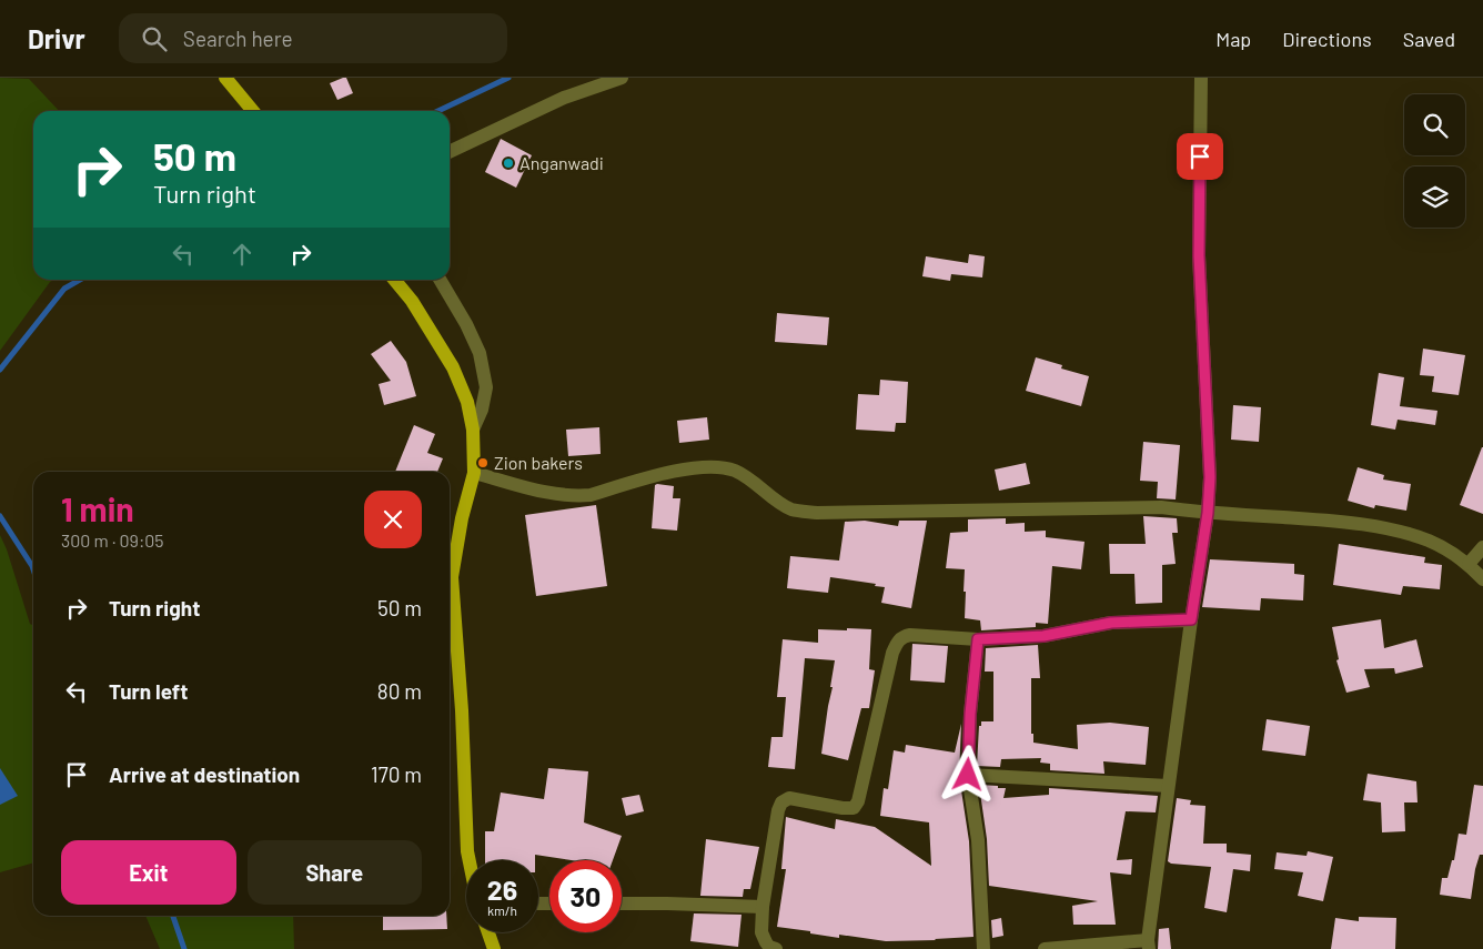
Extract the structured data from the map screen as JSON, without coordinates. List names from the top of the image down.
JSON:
{
  "places": ["Anganwadi", "Zion bakers"],
  "page": {
    "header": "Drivr",
    "search": "Search here",
    "nav": ["Map", "Directions", "Saved"],
    "turn": ["50 m", "Turn right"],
    "heading": ["1 min", "300 m · 09:05"],
    "list": [
      {
        "name": "Turn right",
        "value": "50 m"
      },
      {
        "name": "Turn left",
        "value": "80 m"
      },
      {
        "name": "Arrive at destination",
        "value": "170 m"
      }
    ],
    "buttons": ["Exit", "Share"],
    "speed": "26 km/h",
    "limit": "30"
  }
}
